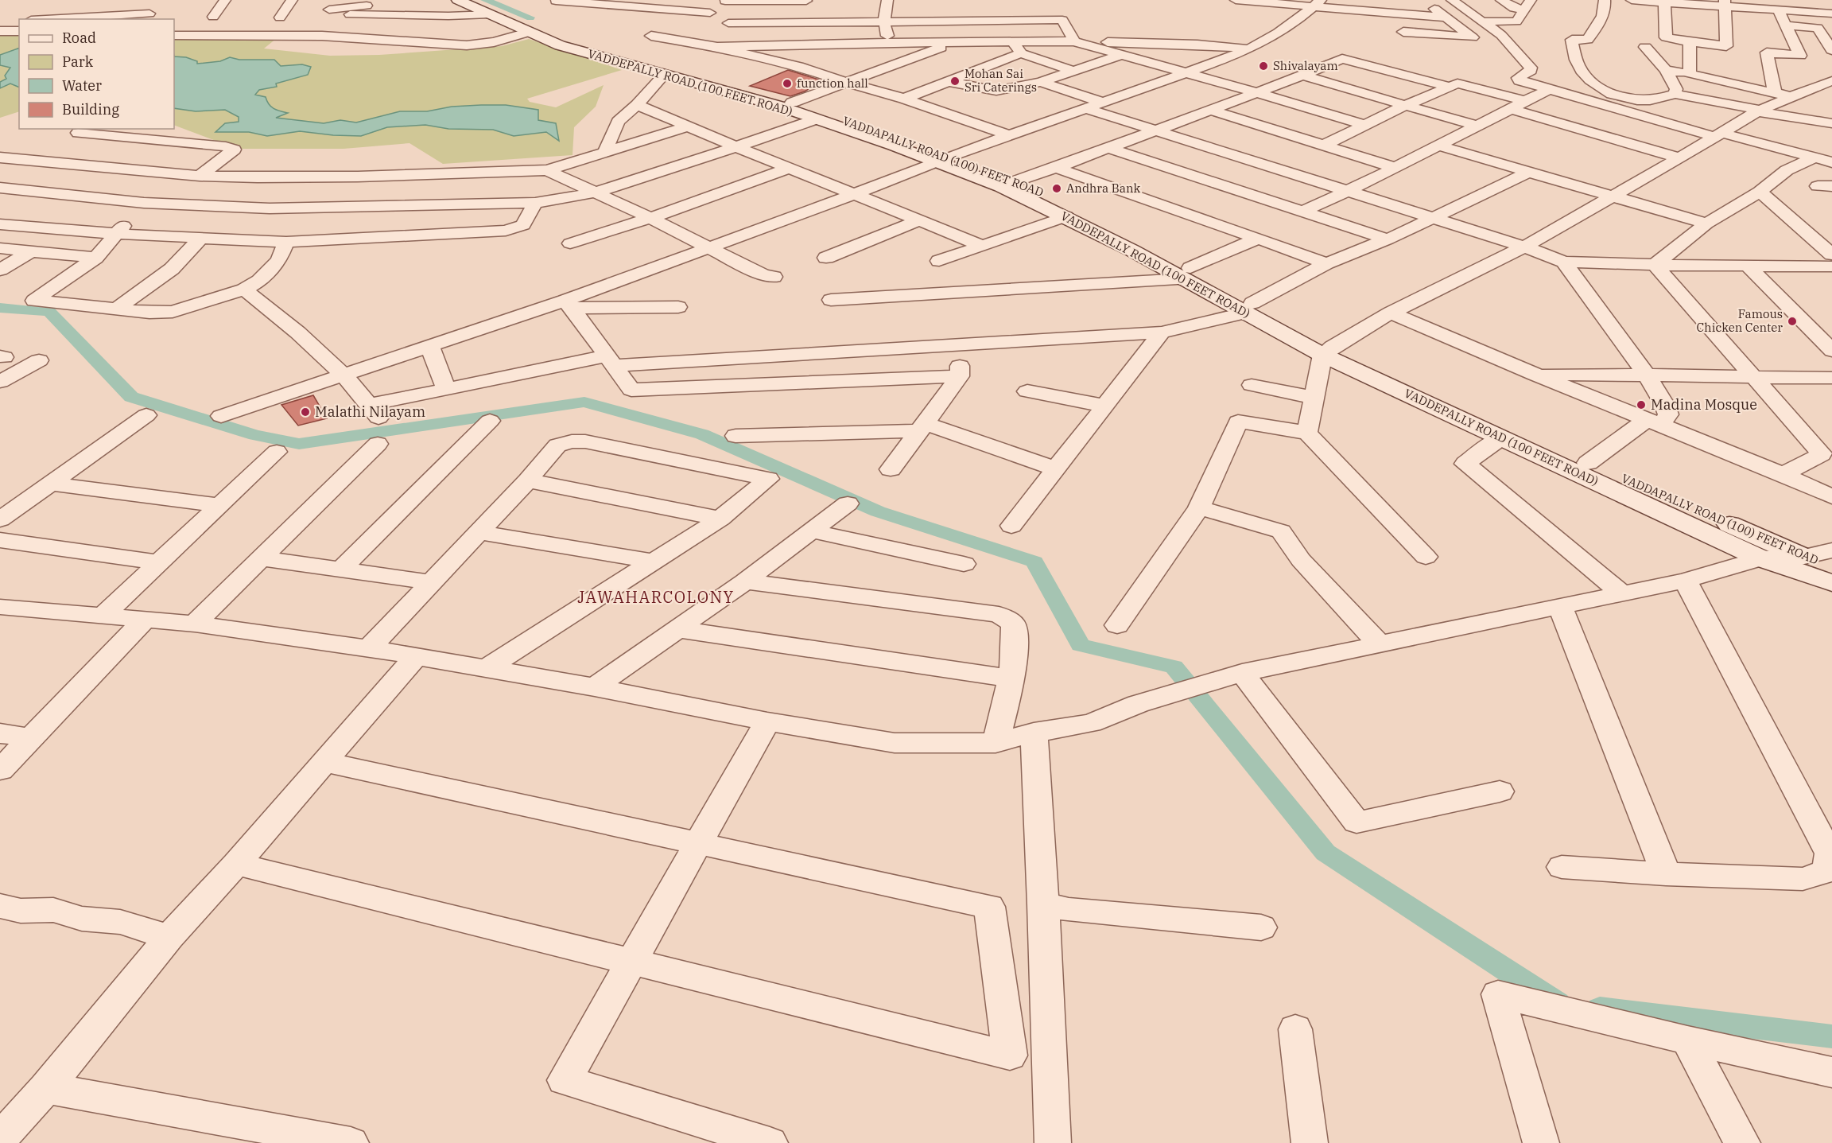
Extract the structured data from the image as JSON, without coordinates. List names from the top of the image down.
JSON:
{
  "streets": {
    "main road": ["VADDEPALLY ROAD (100 FEET ROAD)", "VADDAPALLY ROAD (100) FEET ROAD"]
  },
  "crossings": [
    ["VADDEPALLY ROAD (100 FEET ROAD)", "VADDAPALLY ROAD (100) FEET ROAD"]
  ],
  "districts": ["JAWAHARCOLONY"],
  "places": [
    "Shivalayam",
    "Mohan Sai Sri Caterings",
    "function hall",
    "Andhra Bank",
    "Famous Chicken Center",
    "Madina Mosque",
    "Malathi Nilayam"
  ],
  "legend": [
    "Road",
    "Park",
    "Water",
    "Building"
  ]
}
